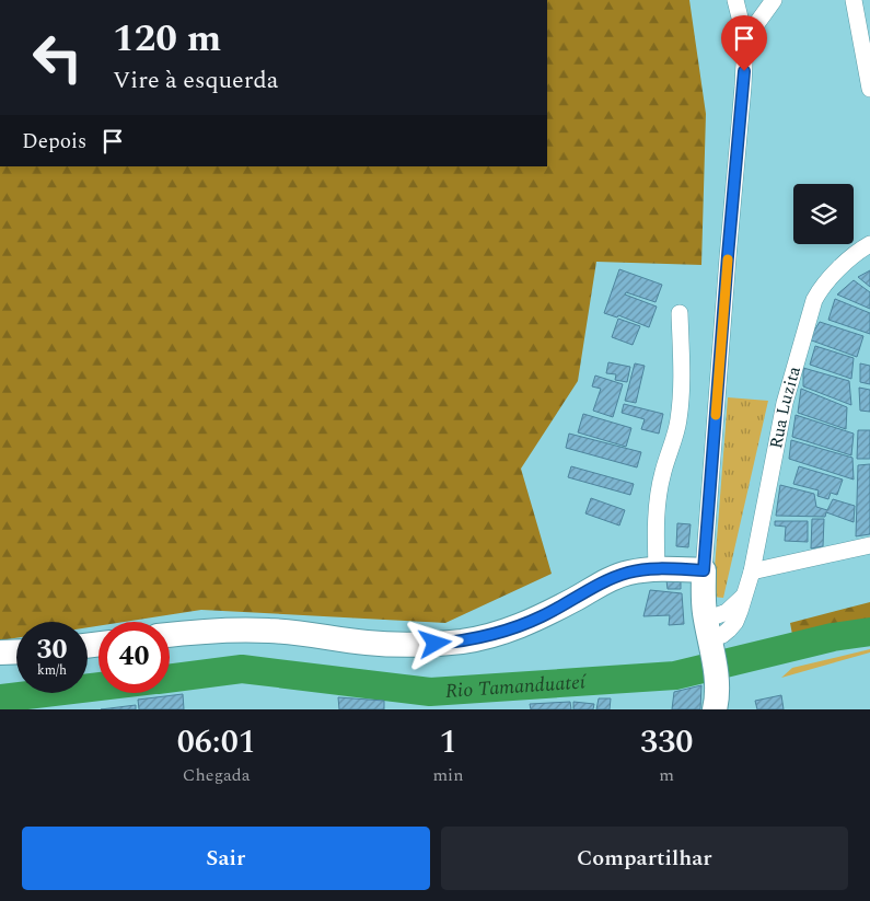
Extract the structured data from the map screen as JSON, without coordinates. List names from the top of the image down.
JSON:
{
  "streets": {
    "street": ["Rua Luzita"]
  },
  "water": ["Rio Tamanduateí"],
  "page": {
    "turn": ["120 m", "Vire à esquerda"],
    "then": "Depois",
    "speed": "30 km/h",
    "limit": "40",
    "eta": [
      "06:01",
      "Chegada",
      "1",
      "min",
      "330",
      "m"
    ],
    "buttons": ["Sair", "Compartilhar"]
  }
}
